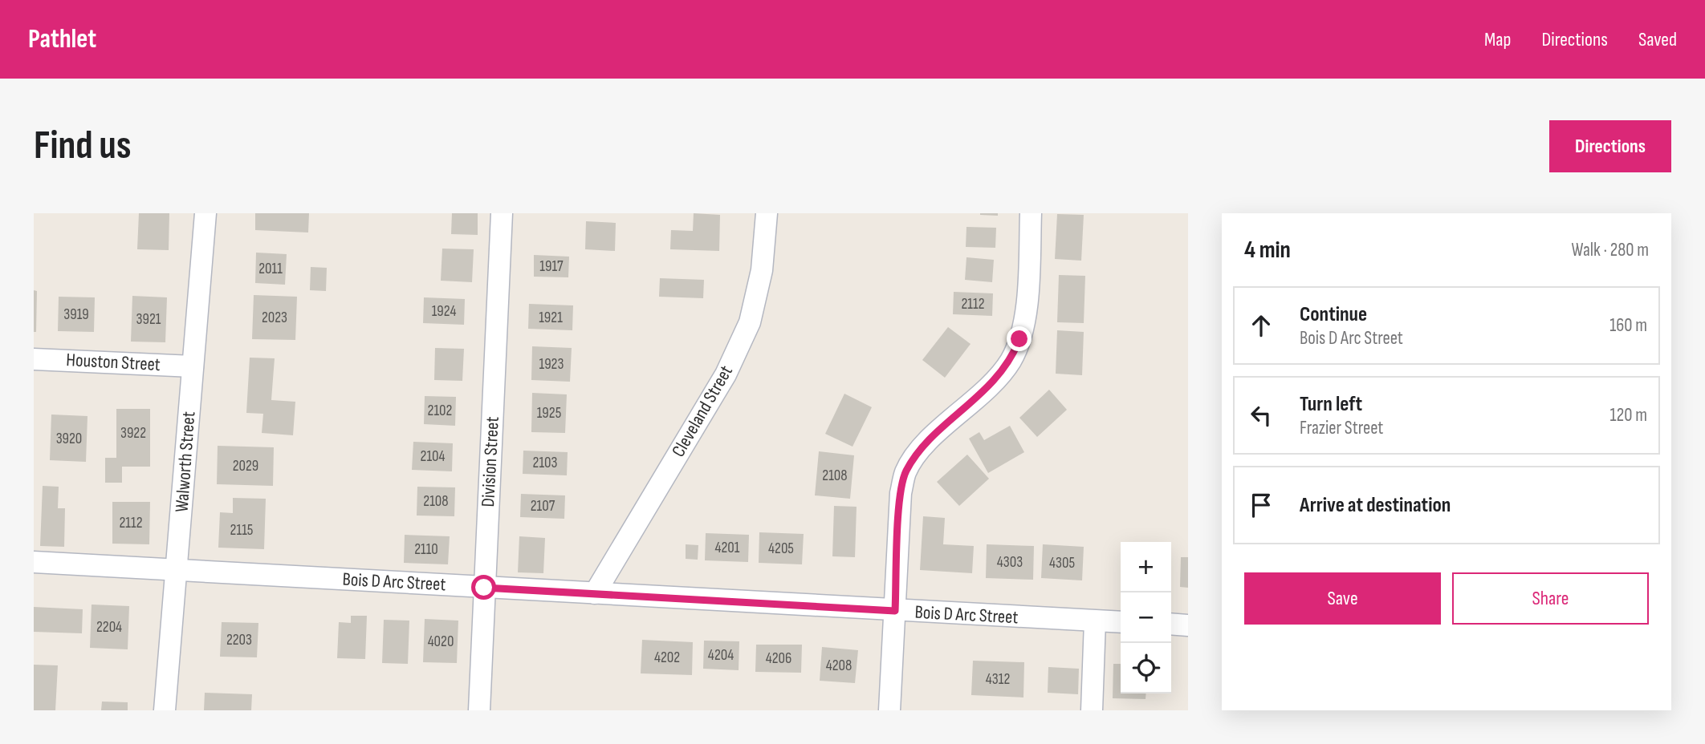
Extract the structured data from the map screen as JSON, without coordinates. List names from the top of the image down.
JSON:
{
  "streets": {
    "street": [
      "Houston Street",
      "Cleveland Street",
      "Walworth Street",
      "Division Street",
      "Bois D Arc Street"
    ]
  },
  "crossings": [
    ["Houston Street", "Walworth Street"],
    ["Cleveland Street", "Bois D Arc Street"],
    ["Walworth Street", "Bois D Arc Street"],
    ["Division Street", "Bois D Arc Street"]
  ],
  "house_numbers": [
    "1917",
    "2011",
    "2112",
    "1924",
    "3919",
    "2023",
    "1921",
    "3921",
    "1923",
    "2102",
    "1925",
    "3922",
    "3920",
    "2104",
    "2103",
    "2029",
    "2108",
    "2108",
    "2107",
    "2112",
    "2115",
    "4201",
    "4205",
    "2110",
    "4303",
    "4305",
    "2204",
    "2203",
    "4020",
    "4204",
    "4202",
    "4206",
    "4208",
    "4312"
  ],
  "page": {
    "header": "Pathlet",
    "nav": ["Map", "Directions", "Saved"],
    "buttons": [
      "Directions",
      ["Save", "Share"]
    ],
    "title": "Find us",
    "heading": ["4 min", "Walk · 280 m"],
    "list": [
      ["Continue", "Bois D Arc Street", "160 m"],
      ["Turn left", "Frazier Street", "120 m"],
      "Arrive at destination"
    ],
    "map_buttons": ["+", "−"]
  }
}
